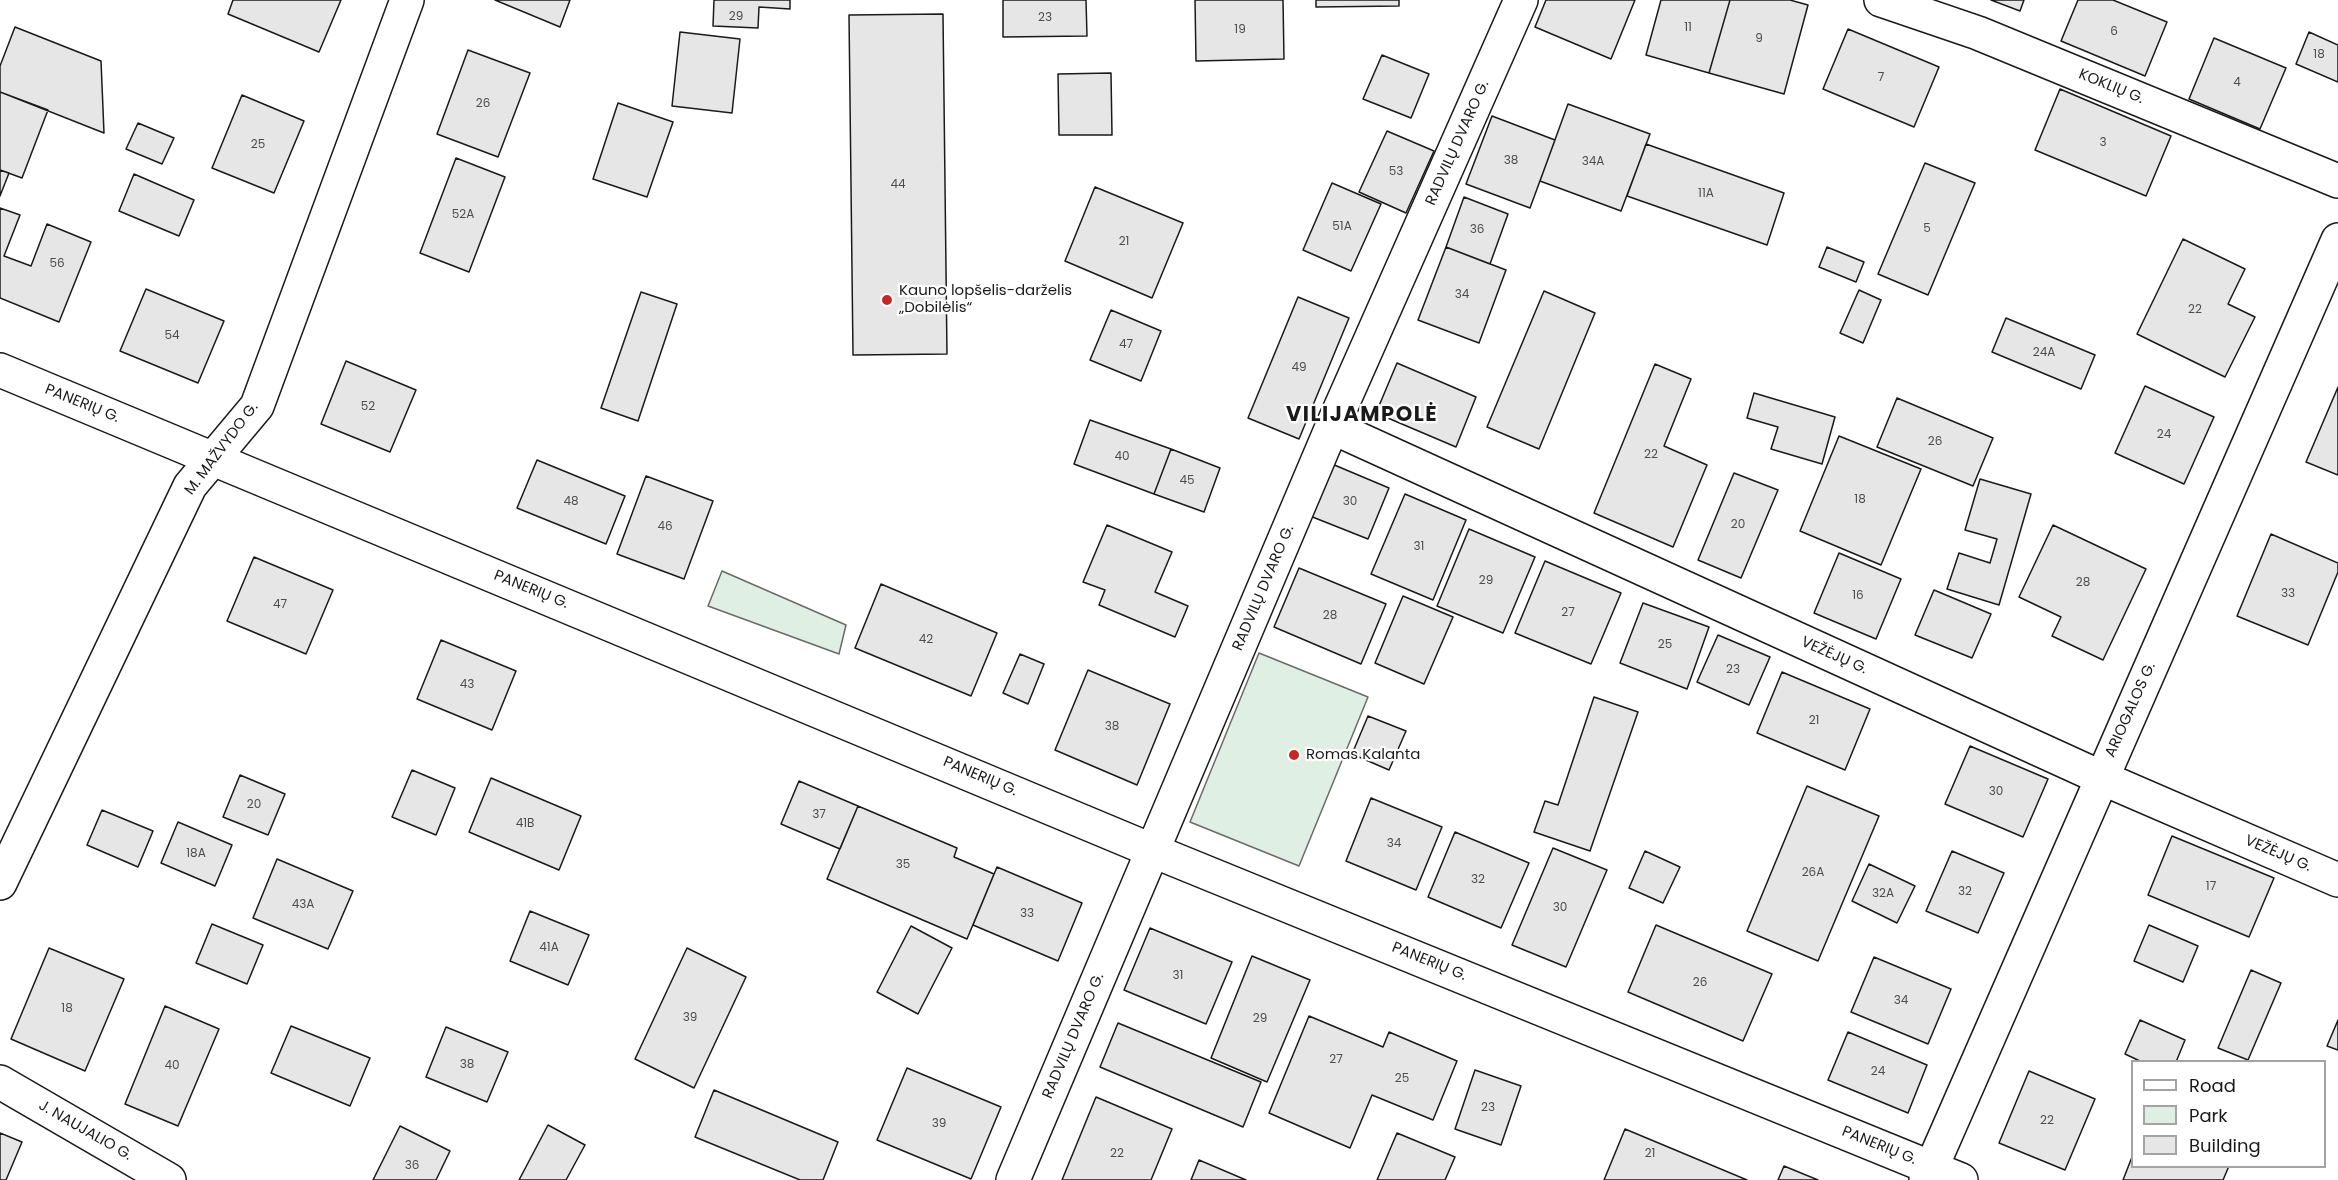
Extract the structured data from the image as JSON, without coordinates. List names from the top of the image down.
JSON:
{
  "streets": {
    "street": [
      "KOKLIŲ G.",
      "RADVILŲ DVARO G.",
      "PANERIŲ G.",
      "M. MAŽVYDO G.",
      "VEŽĖJŲ G.",
      "ARIOGALOS G.",
      "J. NAUJALIO G."
    ]
  },
  "crossings": [
    ["RADVILŲ DVARO G.", "PANERIŲ G."],
    ["RADVILŲ DVARO G.", "VEŽĖJŲ G."],
    ["PANERIŲ G.", "M. MAŽVYDO G."],
    ["PANERIŲ G.", "ARIOGALOS G."],
    ["VEŽĖJŲ G.", "ARIOGALOS G."]
  ],
  "districts": ["VILIJAMPOLĖ"],
  "places": ["Kauno lopšelis-darželis „Dobilėlis“", "Romas Kalanta"],
  "house_numbers": [
    "29",
    "23",
    "11",
    "19",
    "6",
    "9",
    "18",
    "7",
    "4",
    "26",
    "3",
    "25",
    "38",
    "34A",
    "53",
    "44",
    "11A",
    "52A",
    "51A",
    "5",
    "36",
    "21",
    "56",
    "34",
    "22",
    "54",
    "47",
    "24A",
    "49",
    "52",
    "24",
    "26",
    "22",
    "40",
    "45",
    "18",
    "48",
    "30",
    "20",
    "46",
    "31",
    "29",
    "28",
    "33",
    "16",
    "47",
    "27",
    "28",
    "42",
    "25",
    "23",
    "43",
    "21",
    "38",
    "30",
    "20",
    "37",
    "41B",
    "34",
    "18A",
    "35",
    "26A",
    "32",
    "17",
    "32",
    "32A",
    "43A",
    "30",
    "33",
    "41A",
    "31",
    "26",
    "34",
    "18",
    "39",
    "29",
    "27",
    "38",
    "40",
    "24",
    "25",
    "23",
    "22",
    "39",
    "22",
    "21",
    "36"
  ],
  "legend": ["Road", "Park", "Building"]
}
